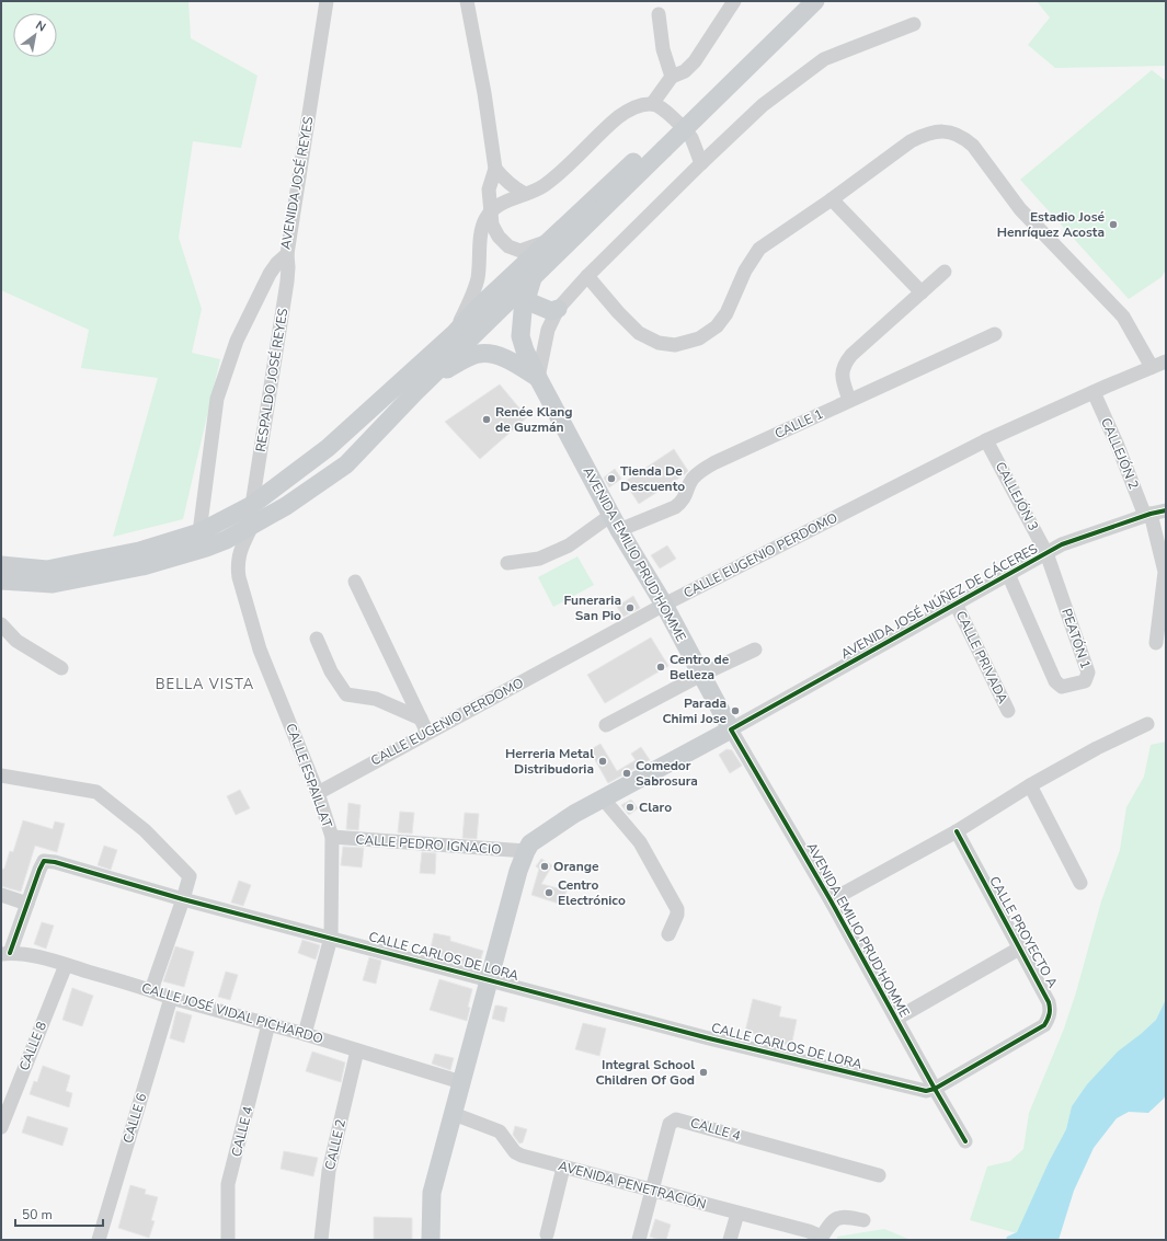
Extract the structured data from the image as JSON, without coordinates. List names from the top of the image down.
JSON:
{
  "streets": {
    "main road": ["AVENIDA EMILIO PRUD'HOMME", "AVENIDA JOSÉ NÚÑEZ DE CÁCERES"],
    "street": [
      "AVENIDA JOSÉ REYES",
      "RESPALDO JOSÉ REYES",
      "CALLE 1",
      "CALLEJÓN 2",
      "CALLEJÓN 3",
      "CALLE EUGENIO PERDOMO",
      "PEATÓN 1",
      "CALLE PRIVADA",
      "CALLE ESPAILLAT",
      "CALLE PEDRO IGNACIO",
      "CALLE PROYECTO A",
      "CALLE CARLOS DE LORA",
      "CALLE JOSÉ VIDAL PICHARDO",
      "CALLE 8",
      "CALLE 6",
      "CALLE 4",
      "CALLE 2",
      "AVENIDA PENETRACIÓN"
    ]
  },
  "crossings": [
    ["AVENIDA JOSÉ REYES", "RESPALDO JOSÉ REYES"],
    ["CALLE 1", "AVENIDA EMILIO PRUD'HOMME"],
    ["CALLEJÓN 2", "CALLE EUGENIO PERDOMO"],
    ["CALLEJÓN 2", "AVENIDA JOSÉ NÚÑEZ DE CÁCERES"],
    ["CALLEJÓN 3", "CALLE EUGENIO PERDOMO"],
    ["CALLEJÓN 3", "AVENIDA JOSÉ NÚÑEZ DE CÁCERES"],
    ["CALLEJÓN 3", "PEATÓN 1"],
    ["AVENIDA EMILIO PRUD'HOMME", "CALLE EUGENIO PERDOMO"],
    ["AVENIDA EMILIO PRUD'HOMME", "AVENIDA JOSÉ NÚÑEZ DE CÁCERES"],
    ["AVENIDA EMILIO PRUD'HOMME", "CALLE PROYECTO A"],
    ["AVENIDA EMILIO PRUD'HOMME", "CALLE CARLOS DE LORA"],
    ["CALLE EUGENIO PERDOMO", "CALLE ESPAILLAT"],
    ["AVENIDA JOSÉ NÚÑEZ DE CÁCERES", "PEATÓN 1"],
    ["AVENIDA JOSÉ NÚÑEZ DE CÁCERES", "CALLE PRIVADA"],
    ["AVENIDA JOSÉ NÚÑEZ DE CÁCERES", "CALLE PEDRO IGNACIO"],
    ["AVENIDA JOSÉ NÚÑEZ DE CÁCERES", "CALLE CARLOS DE LORA"],
    ["AVENIDA JOSÉ NÚÑEZ DE CÁCERES", "CALLE JOSÉ VIDAL PICHARDO"],
    ["AVENIDA JOSÉ NÚÑEZ DE CÁCERES", "AVENIDA PENETRACIÓN"],
    ["CALLE ESPAILLAT", "CALLE PEDRO IGNACIO"],
    ["CALLE ESPAILLAT", "CALLE CARLOS DE LORA"],
    ["CALLE ESPAILLAT", "CALLE JOSÉ VIDAL PICHARDO"],
    ["CALLE PROYECTO A", "CALLE CARLOS DE LORA"],
    ["CALLE CARLOS DE LORA", "CALLE JOSÉ VIDAL PICHARDO"],
    ["CALLE JOSÉ VIDAL PICHARDO", "CALLE 8"],
    ["CALLE JOSÉ VIDAL PICHARDO", "CALLE 6"],
    ["CALLE JOSÉ VIDAL PICHARDO", "CALLE 4"],
    ["CALLE JOSÉ VIDAL PICHARDO", "CALLE 2"],
    ["CALLE 4", "AVENIDA PENETRACIÓN"]
  ],
  "districts": ["BELLA VISTA"],
  "places": [
    "Estadio José Henríquez Acosta",
    "Renée Klang de Guzmán",
    "Tienda De Descuento",
    "Funeraria San Pio",
    "Centro de Belleza",
    "Parada Chimi Jose",
    "Herreria Metal Distribudoria",
    "Comedor Sabrosura",
    "Claro",
    "Orange",
    "Centro Electrónico",
    "Integral School Children Of God"
  ],
  "scale_bar": "50 m",
  "north": "top right"
}
